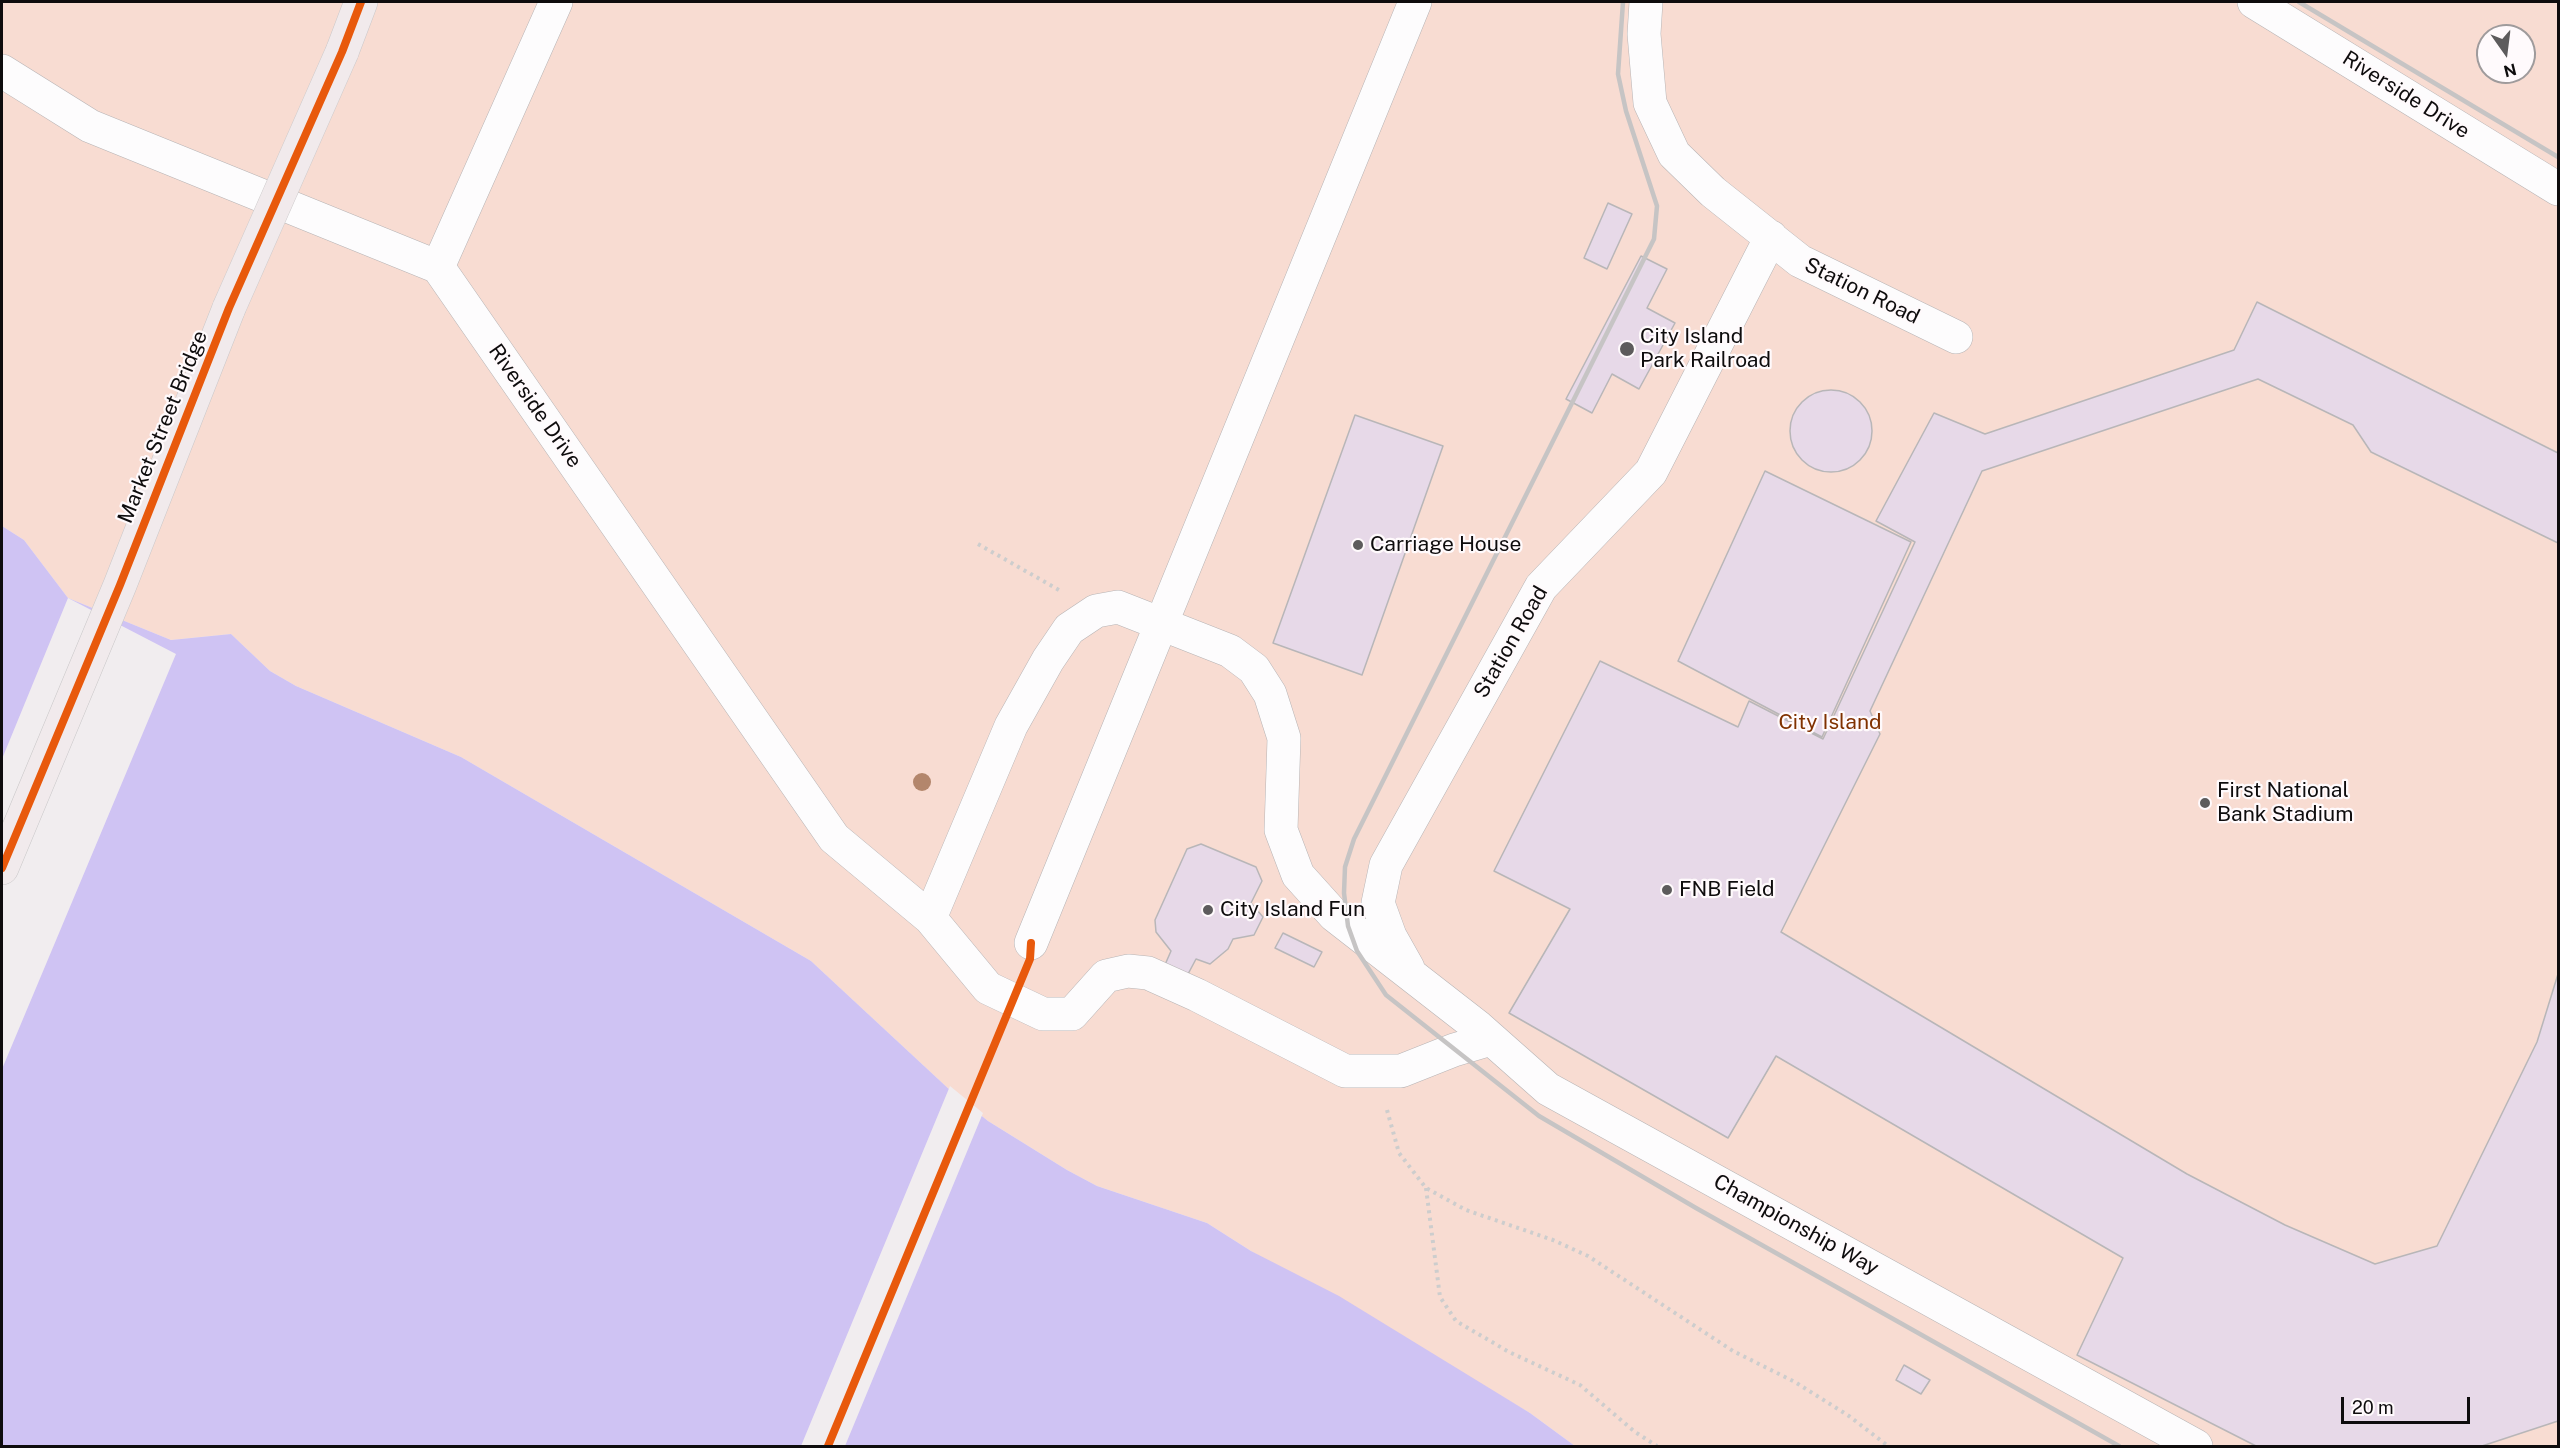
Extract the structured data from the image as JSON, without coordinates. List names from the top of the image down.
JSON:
{
  "streets": {
    "main road": ["Market Street Bridge"],
    "lane": ["Riverside Drive", "Station Road", "Championship Way"]
  },
  "crossings": [
    ["Riverside Drive", "Championship Way"],
    ["Station Road", "Championship Way"]
  ],
  "parks": ["City Island"],
  "places": [
    "City Island Park Railroad",
    "Carriage House",
    "First National Bank Stadium",
    "FNB Field",
    "City Island Fun"
  ],
  "scale_bar": "20 m",
  "north": "bottom"
}
